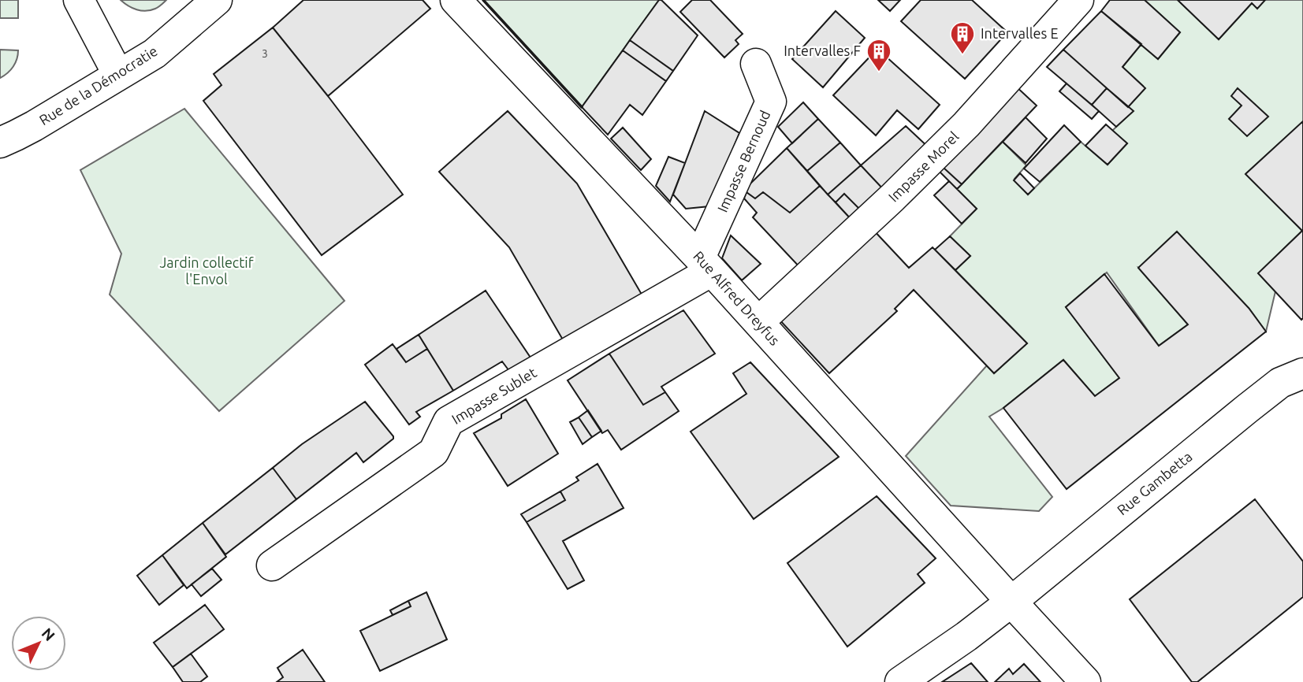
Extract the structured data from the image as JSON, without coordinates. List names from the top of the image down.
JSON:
{
  "streets": {
    "street": [
      "Rue de la Démocratie",
      "Impasse Bernoud",
      "Impasse Morel",
      "Rue Alfred Dreyfus",
      "Impasse Sublet",
      "Rue Gambetta"
    ]
  },
  "crossings": [
    ["Impasse Bernoud", "Rue Alfred Dreyfus"],
    ["Impasse Bernoud", "Impasse Sublet"],
    ["Impasse Morel", "Rue Alfred Dreyfus"],
    ["Rue Alfred Dreyfus", "Impasse Sublet"],
    ["Rue Alfred Dreyfus", "Rue Gambetta"]
  ],
  "parks": ["Jardin collectif l'Envol"],
  "places": {
    "building": ["Intervalles E", "Intervalles F"]
  },
  "house_numbers": ["3"],
  "north": "top right"
}
